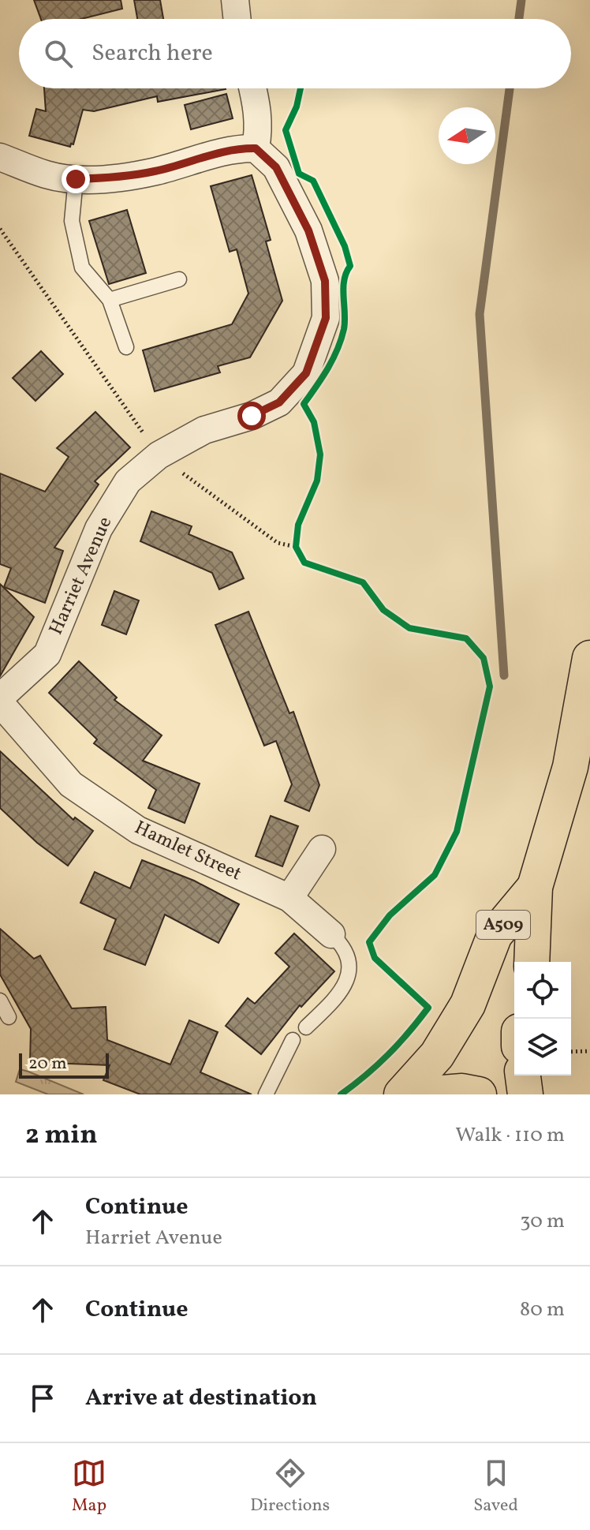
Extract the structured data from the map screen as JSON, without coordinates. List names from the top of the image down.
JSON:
{
  "streets": {
    "highway": ["A509"],
    "street": ["Harriet Avenue", "Hamlet Street"]
  },
  "scale_bar": "20 m",
  "north": "left",
  "page": {
    "search": "Search here",
    "scale": "20 m",
    "heading": ["2 min", "Walk · 110 m"],
    "list": [
      ["Continue", "Harriet Avenue", "30 m"],
      ["Continue", "80 m"],
      "Arrive at destination"
    ],
    "nav": ["Map", "Directions", "Saved"]
  }
}
